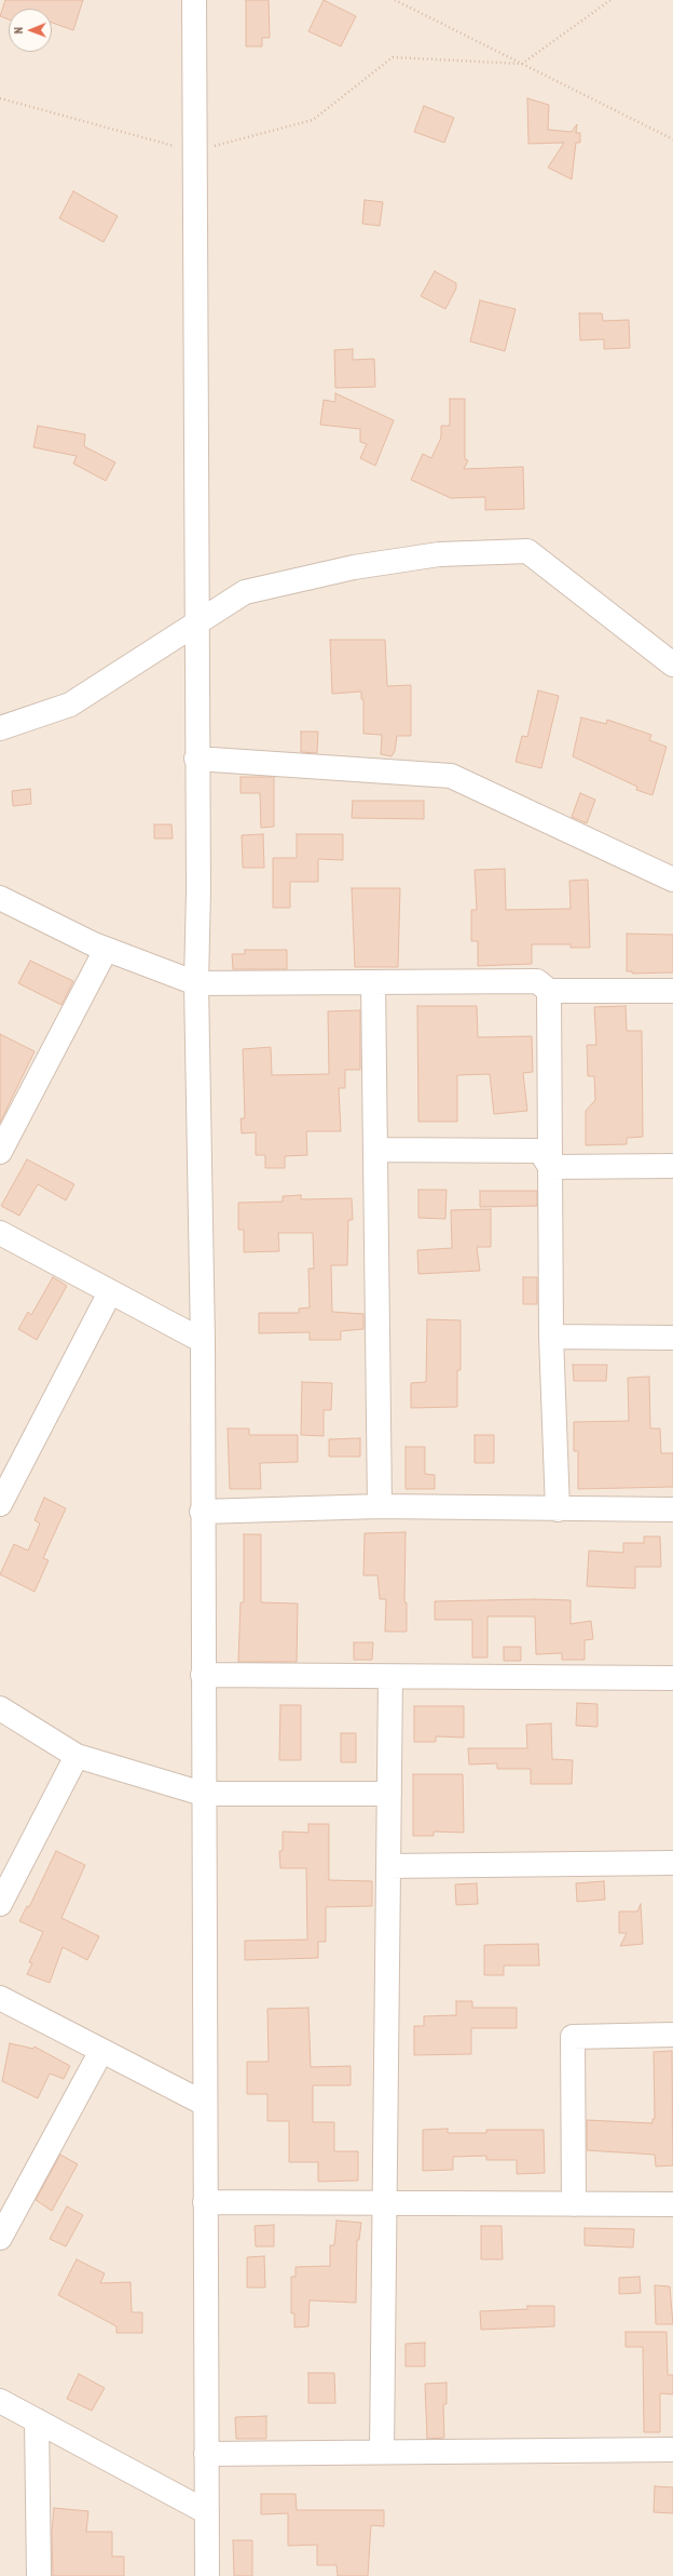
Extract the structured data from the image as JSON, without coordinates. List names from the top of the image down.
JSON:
{
  "north": "left"
}
